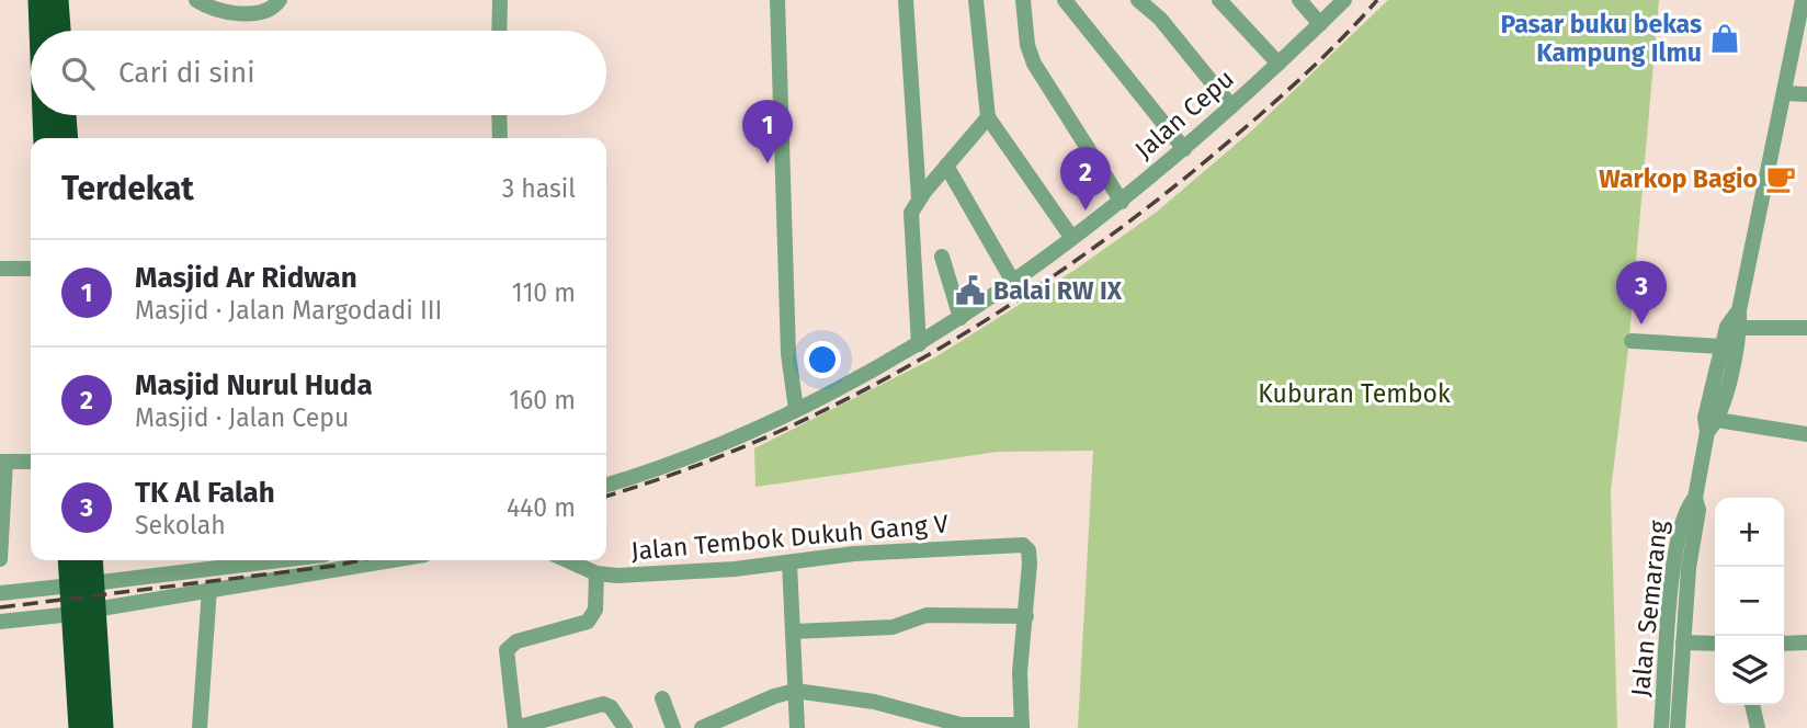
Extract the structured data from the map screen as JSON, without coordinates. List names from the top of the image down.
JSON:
{
  "streets": {
    "street": ["Jalan Cepu", "Jalan Tembok Dukuh Gang V", "Jalan Semarang"]
  },
  "parks": ["Kuburan Tembok"],
  "places": {
    "shop": ["Pasar buku bekas Kampung Ilmu"],
    "cafe": ["Warkop Bagio"],
    "public building": ["Balai RW IX"]
  },
  "page": {
    "search": "Cari di sini",
    "pins": ["1", "2", "3"],
    "heading": ["Terdekat", "3 hasil"],
    "list": [
      {
        "mark": "1",
        "name": "Masjid Ar Ridwan",
        "note": "Masjid · Jalan Margodadi III",
        "value": "110 m"
      },
      {
        "mark": "2",
        "name": "Masjid Nurul Huda",
        "note": "Masjid · Jalan Cepu",
        "value": "160 m"
      },
      {
        "mark": "3",
        "name": "TK Al Falah",
        "note": "Sekolah",
        "value": "440 m"
      }
    ],
    "map_buttons": ["+", "−"]
  }
}
